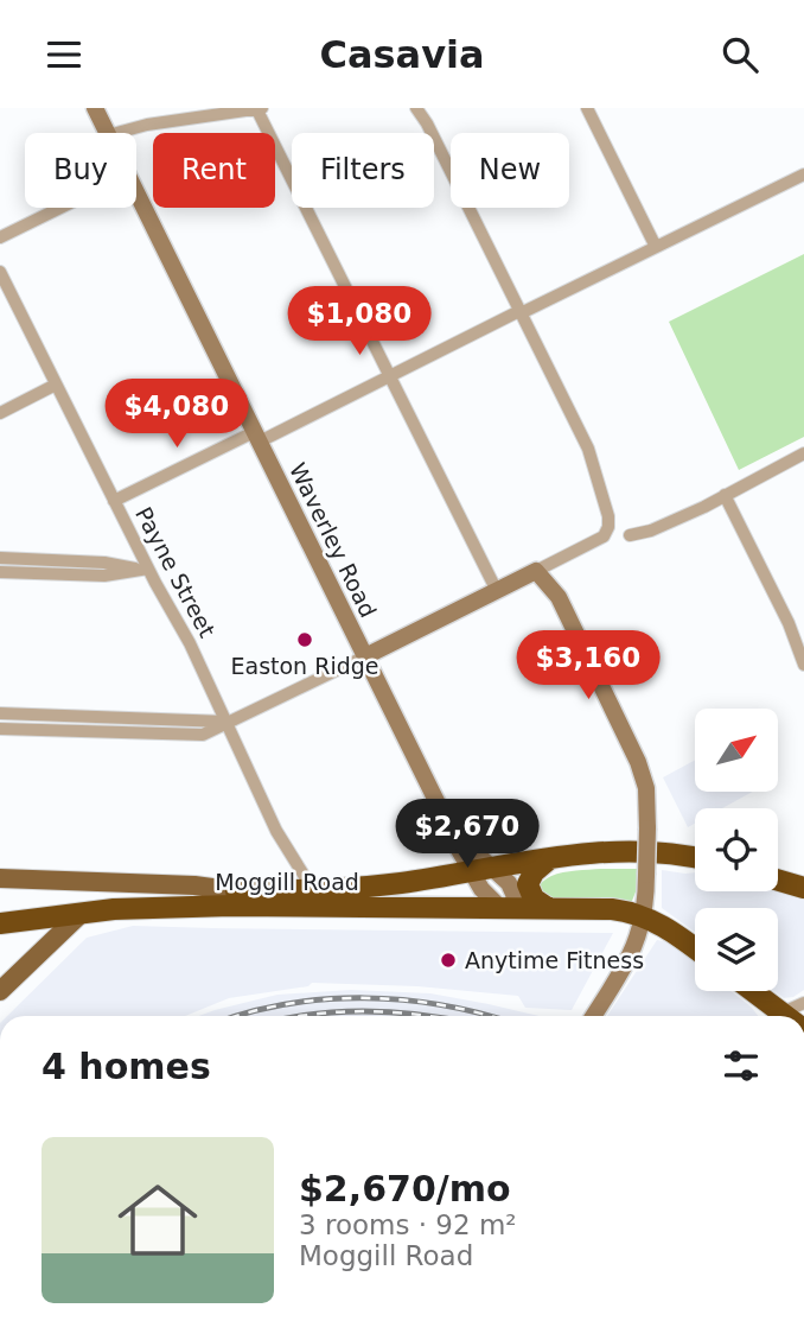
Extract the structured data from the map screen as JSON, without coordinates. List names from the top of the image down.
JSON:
{
  "streets": {
    "highway": ["Moggill Road"],
    "street": ["Waverley Road", "Payne Street"]
  },
  "crossings": [
    ["Waverley Road", "Moggill Road"],
    ["Payne Street", "Moggill Road"]
  ],
  "places": ["Easton Ridge", "Anytime Fitness"],
  "north": "top right",
  "page": {
    "header": "Casavia",
    "chip": [
      "Buy",
      "Rent",
      "Filters",
      "New"
    ],
    "price": [
      "$1,080",
      "$4,080",
      "$3,160",
      "$2,670"
    ],
    "heading": "4 homes",
    "list": [
      {
        "name": "$2,670/mo",
        "note": "3 rooms · 92 m² · Moggill Road"
      }
    ]
  }
}
